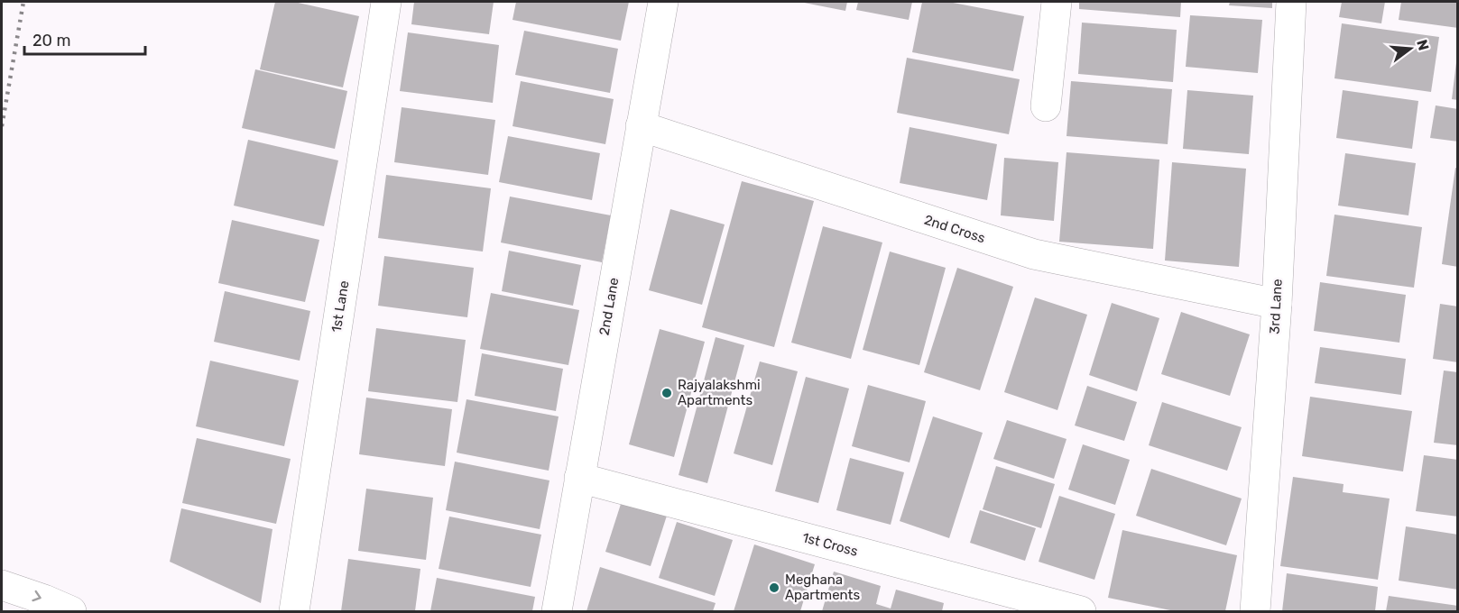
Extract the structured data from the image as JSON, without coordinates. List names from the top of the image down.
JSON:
{
  "streets": {
    "street": [
      "2nd Cross",
      "1st Lane",
      "2nd Lane",
      "3rd Lane",
      "1st Cross"
    ]
  },
  "crossings": [
    ["2nd Cross", "2nd Lane"],
    ["2nd Cross", "3rd Lane"],
    ["2nd Lane", "1st Cross"]
  ],
  "places": ["Rajyalakshmi Apartments", "Meghana Apartments"],
  "scale_bar": "20 m",
  "north": "right"
}
